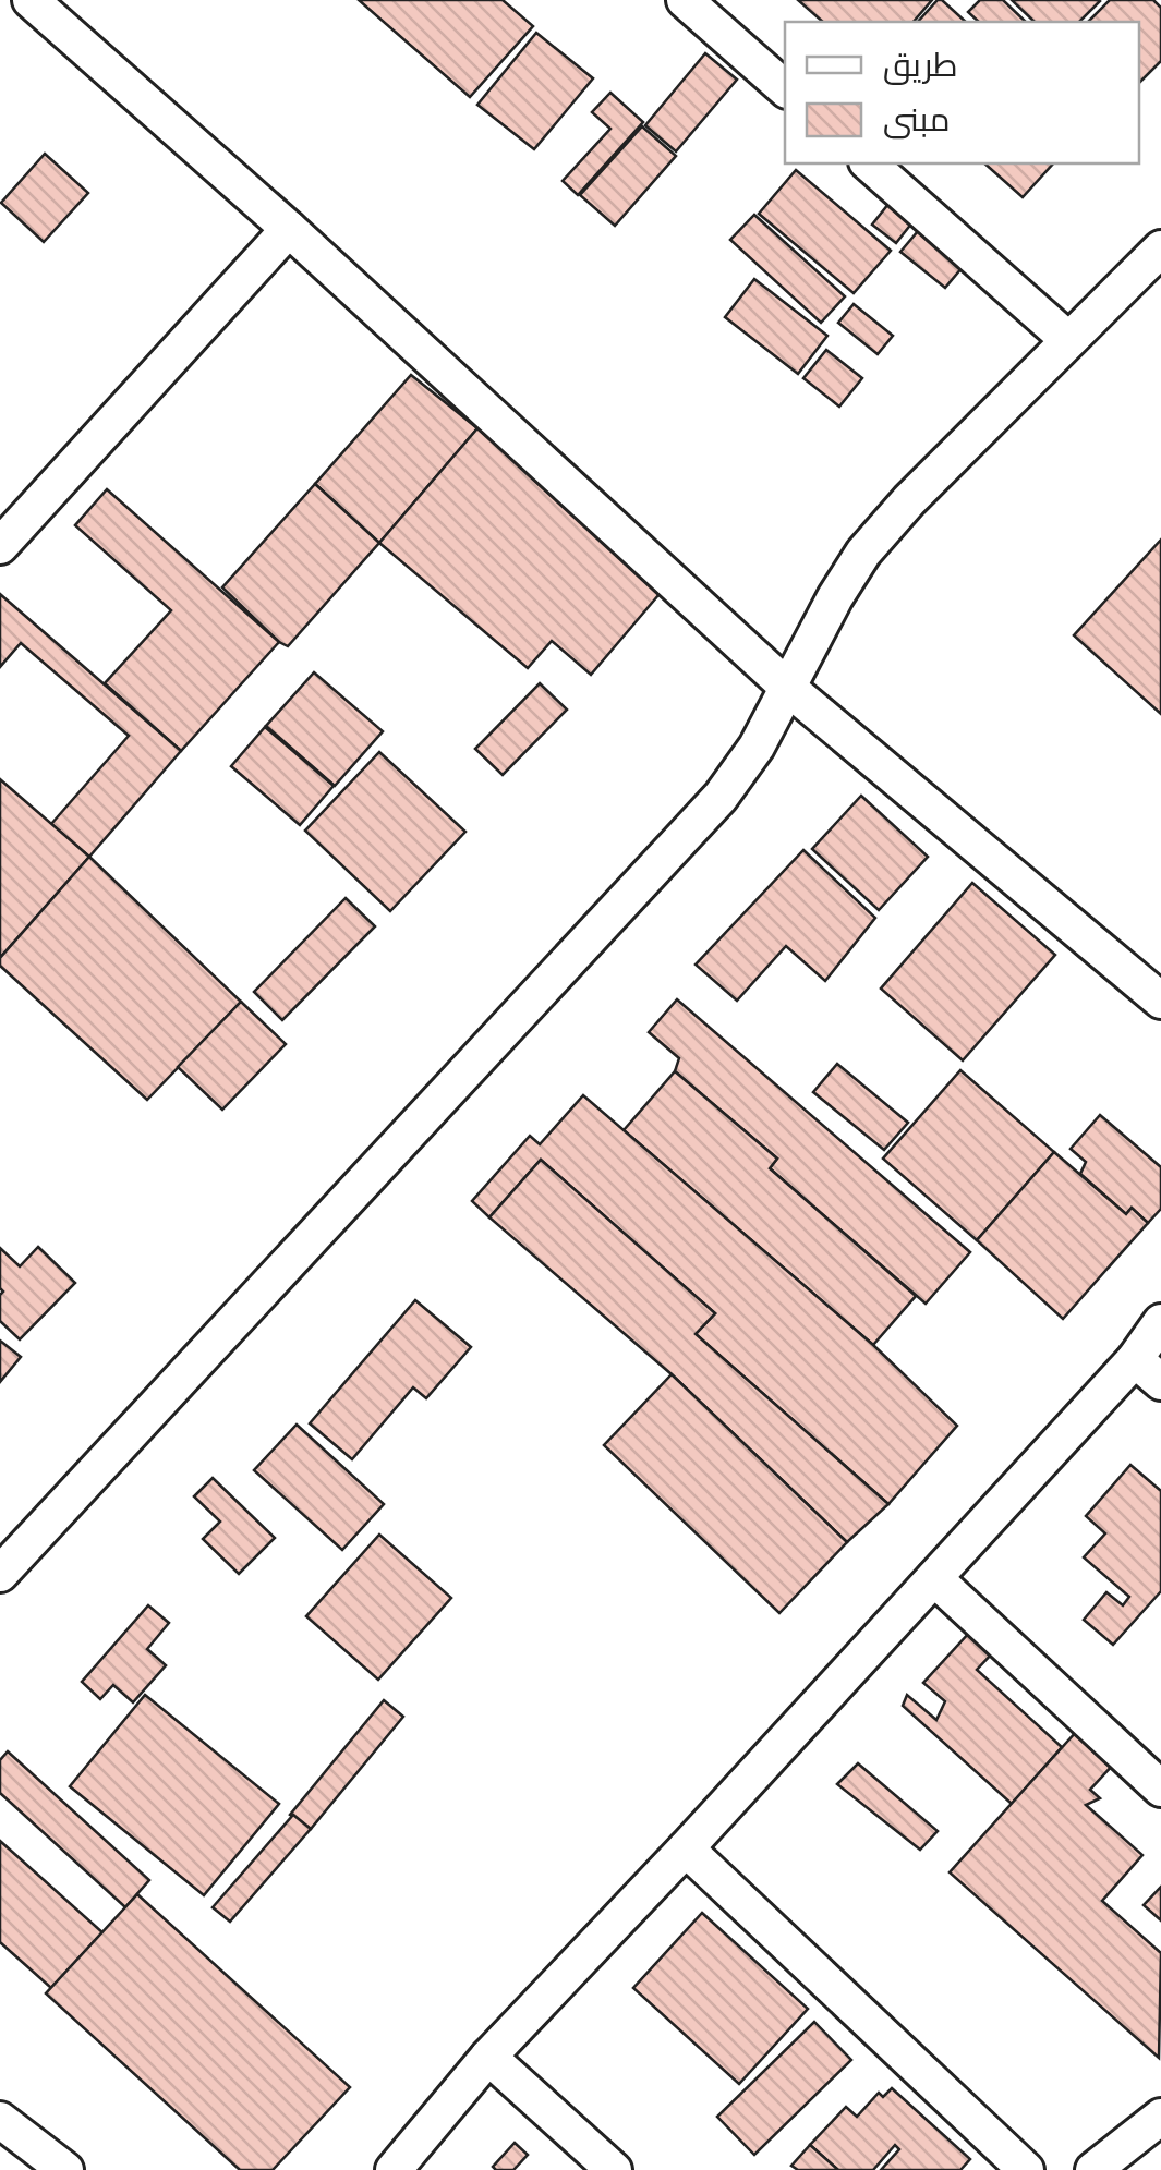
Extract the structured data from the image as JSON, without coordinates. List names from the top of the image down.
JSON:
{
  "legend": ["طريق", "مبنى"]
}
